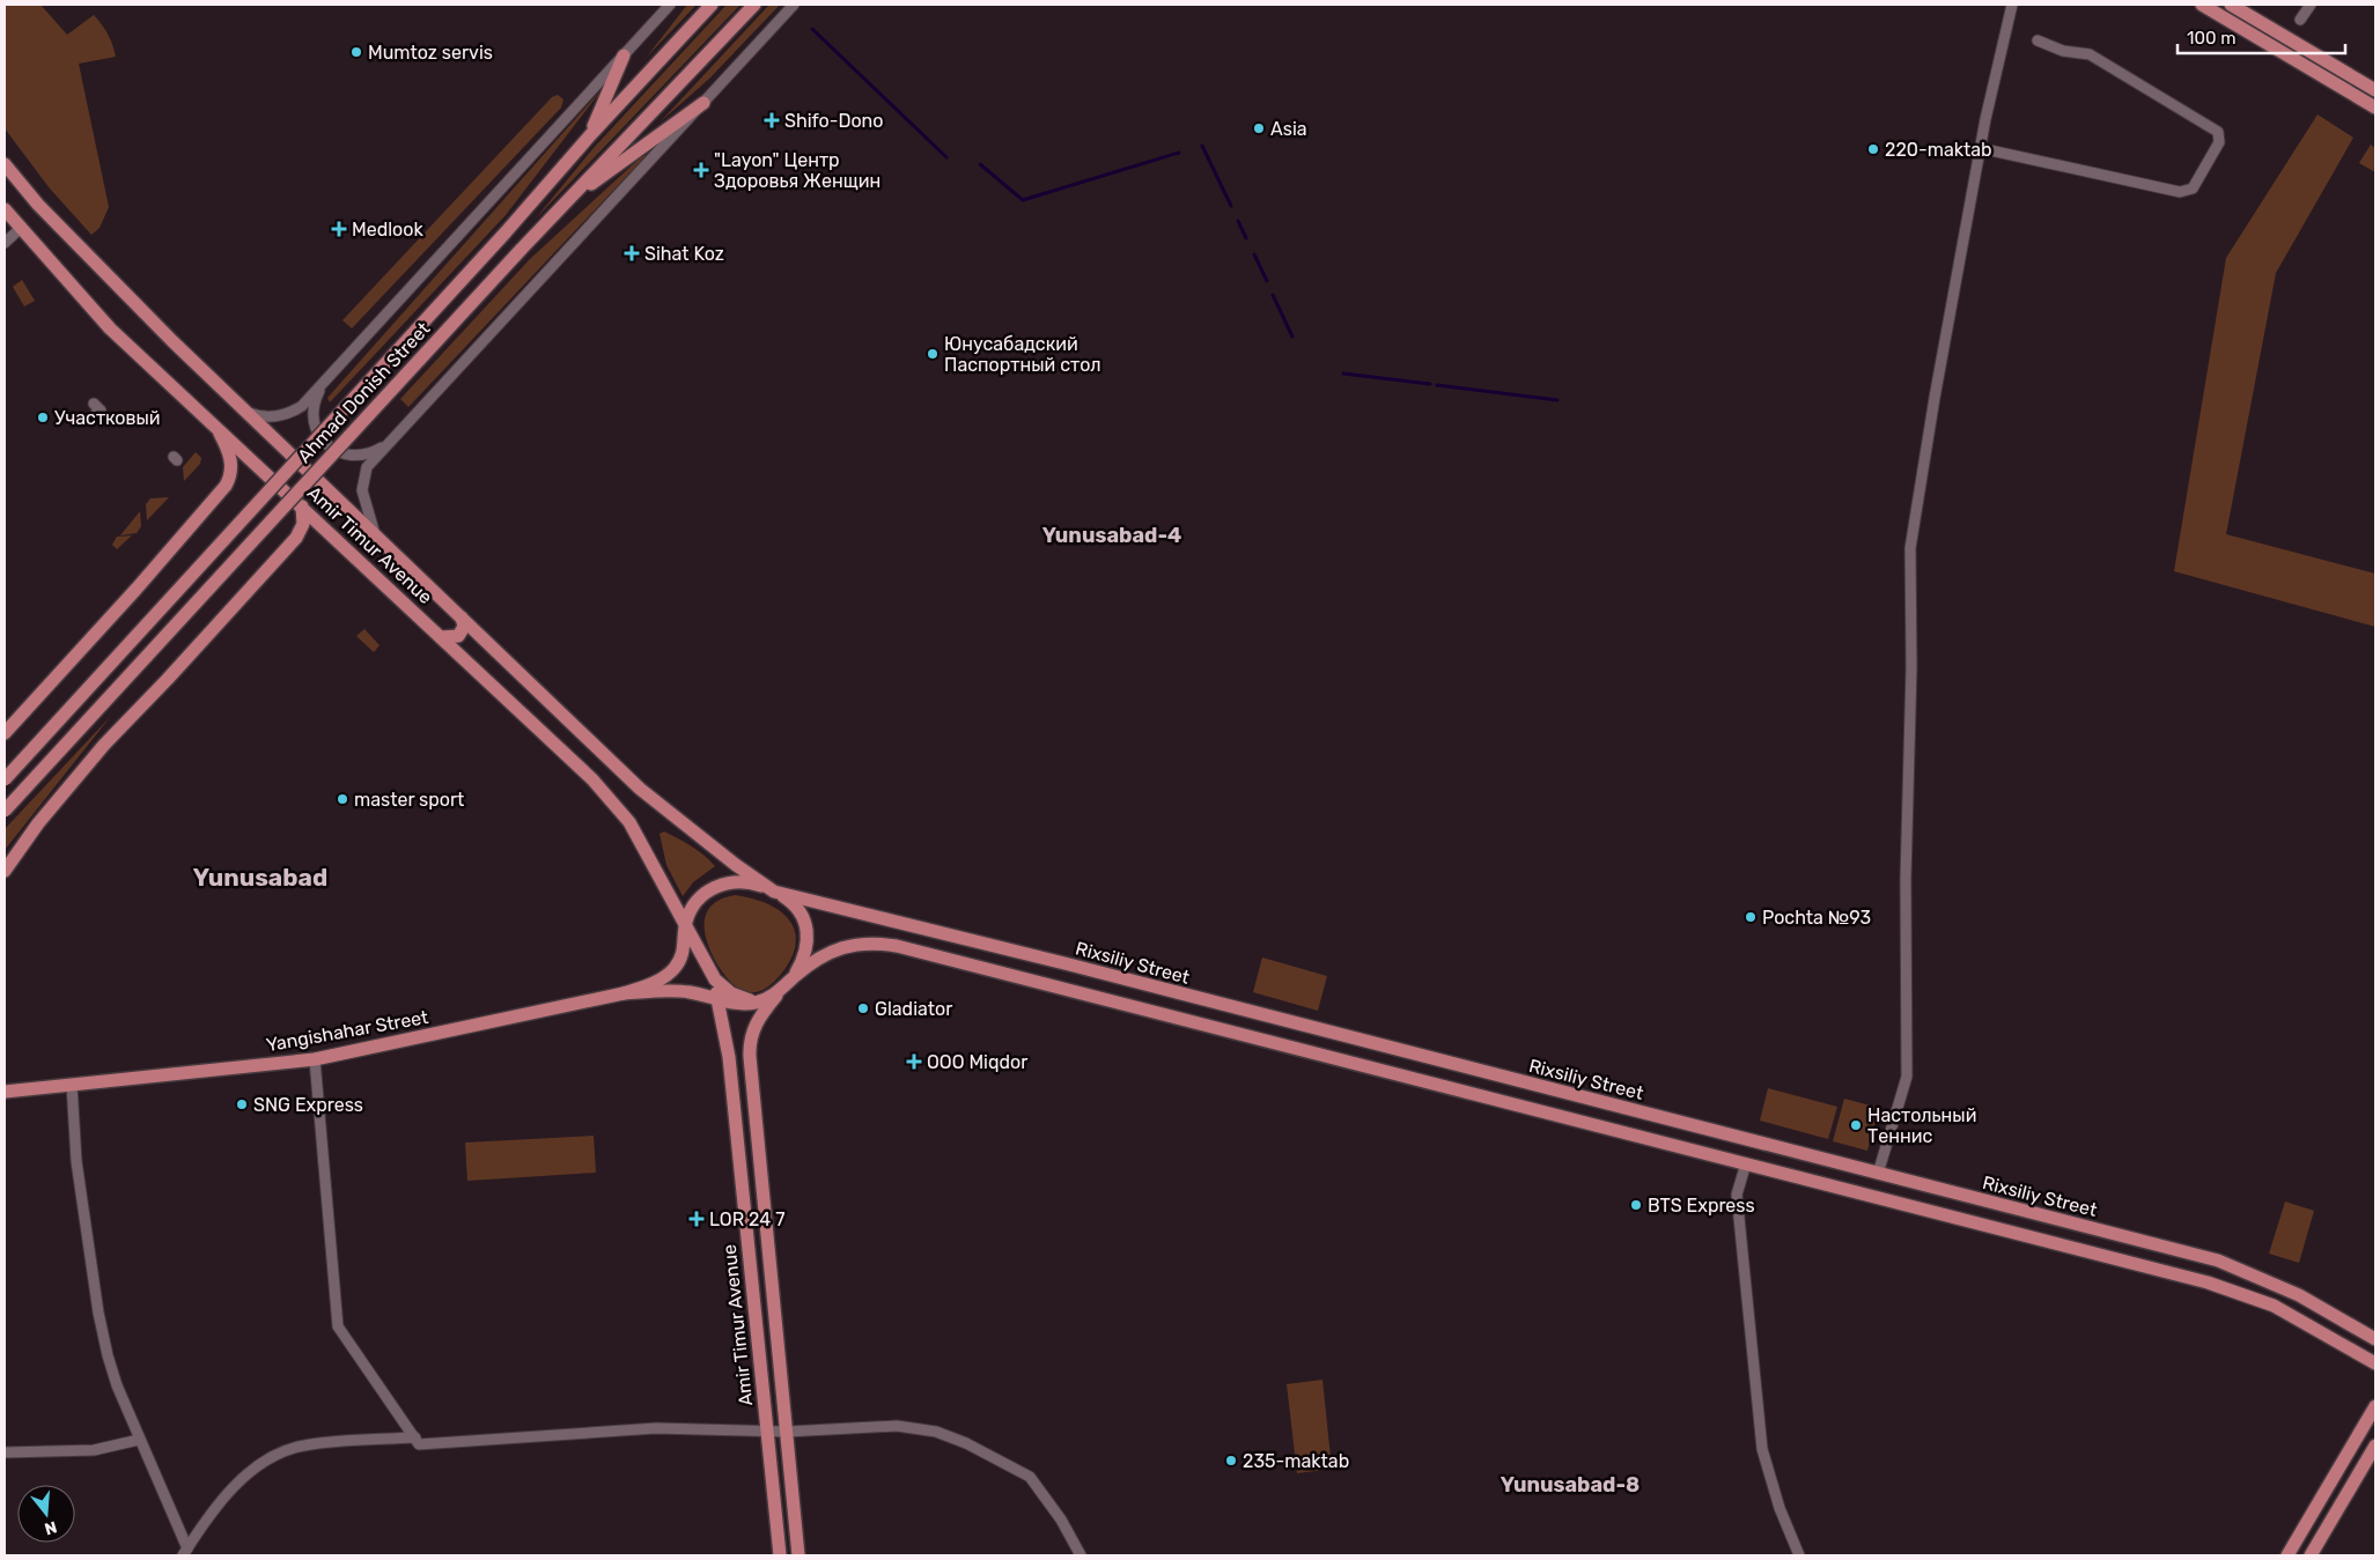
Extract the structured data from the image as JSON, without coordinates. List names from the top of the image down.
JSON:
{
  "streets": {
    "main road": [
      "Ahmad Donish Street",
      "Amir Timur Avenue",
      "Rixsiliy Street",
      "Yangishahar Street"
    ]
  },
  "crossings": [
    ["Ahmad Donish Street", "Amir Timur Avenue"],
    ["Amir Timur Avenue", "Rixsiliy Street"],
    ["Amir Timur Avenue", "Yangishahar Street"],
    ["Rixsiliy Street", "Yangishahar Street"]
  ],
  "districts": ["Yunusabad-4", "Yunusabad", "Yunusabad-8"],
  "places": {
    "other": [
      "Mumtoz servis",
      "Asia",
      "220-maktab",
      "Юнусабадский Паспортный стол",
      "Участковый",
      "master sport",
      "Pochta №93",
      "Gladiator",
      "SNG Express",
      "Настольный Теннис",
      "BTS Express",
      "235-maktab"
    ],
    "health": [
      "Shifo-Dono",
      "\"Layon\" Центр Здоровья Женщин",
      "Medlook",
      "Sihat Koz",
      "OOO Miqdor",
      "LOR 24 7"
    ]
  },
  "scale_bar": "100 m",
  "north": "bottom"
}
